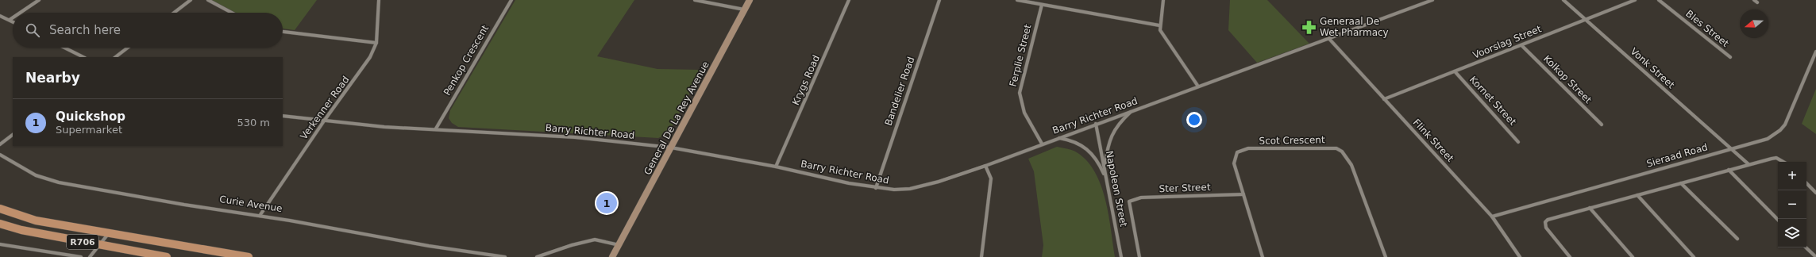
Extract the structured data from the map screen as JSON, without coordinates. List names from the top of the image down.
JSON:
{
  "streets": {
    "main road": ["R706"],
    "street": [
      "Bles Street",
      "Voorslag Street",
      "Ferplie Street",
      "Penkop Crescent",
      "Vonk Street",
      "Kolkop Street",
      "Krygs Road",
      "Bandelier Road",
      "Kornet Street",
      "Verkenner Road",
      "Barry Richter Road",
      "General De La Rey Avenue",
      "Scot Crescent",
      "Flink Street",
      "Sieraad Road",
      "Ster Street",
      "Napoleon Street",
      "Curie Avenue"
    ]
  },
  "crossings": [
    ["Voorslag Street", "Vonk Street"],
    ["Voorslag Street", "Kolkop Street"],
    ["Voorslag Street", "Kornet Street"],
    ["Voorslag Street", "Flink Street"],
    ["Ferplie Street", "Barry Richter Road"],
    ["Penkop Crescent", "Barry Richter Road"],
    ["Vonk Street", "Sieraad Road"],
    ["Krygs Road", "Barry Richter Road"],
    ["Bandelier Road", "Barry Richter Road"],
    ["Verkenner Road", "Barry Richter Road"],
    ["Verkenner Road", "Curie Avenue"],
    ["Barry Richter Road", "General De La Rey Avenue"],
    ["Barry Richter Road", "Flink Street"],
    ["Barry Richter Road", "Napoleon Street"],
    ["Scot Crescent", "Ster Street"],
    ["Flink Street", "Sieraad Road"],
    ["Ster Street", "Napoleon Street"]
  ],
  "places": {
    "pharmacy": ["Generaal De Wet Pharmacy"]
  },
  "north": "left",
  "page": {
    "search": "Search here",
    "heading": "Nearby",
    "list": [
      {
        "mark": "1",
        "name": "Quickshop",
        "note": "Supermarket",
        "value": "530 m"
      }
    ],
    "map_buttons": ["+", "−"],
    "pins": "1"
  }
}
